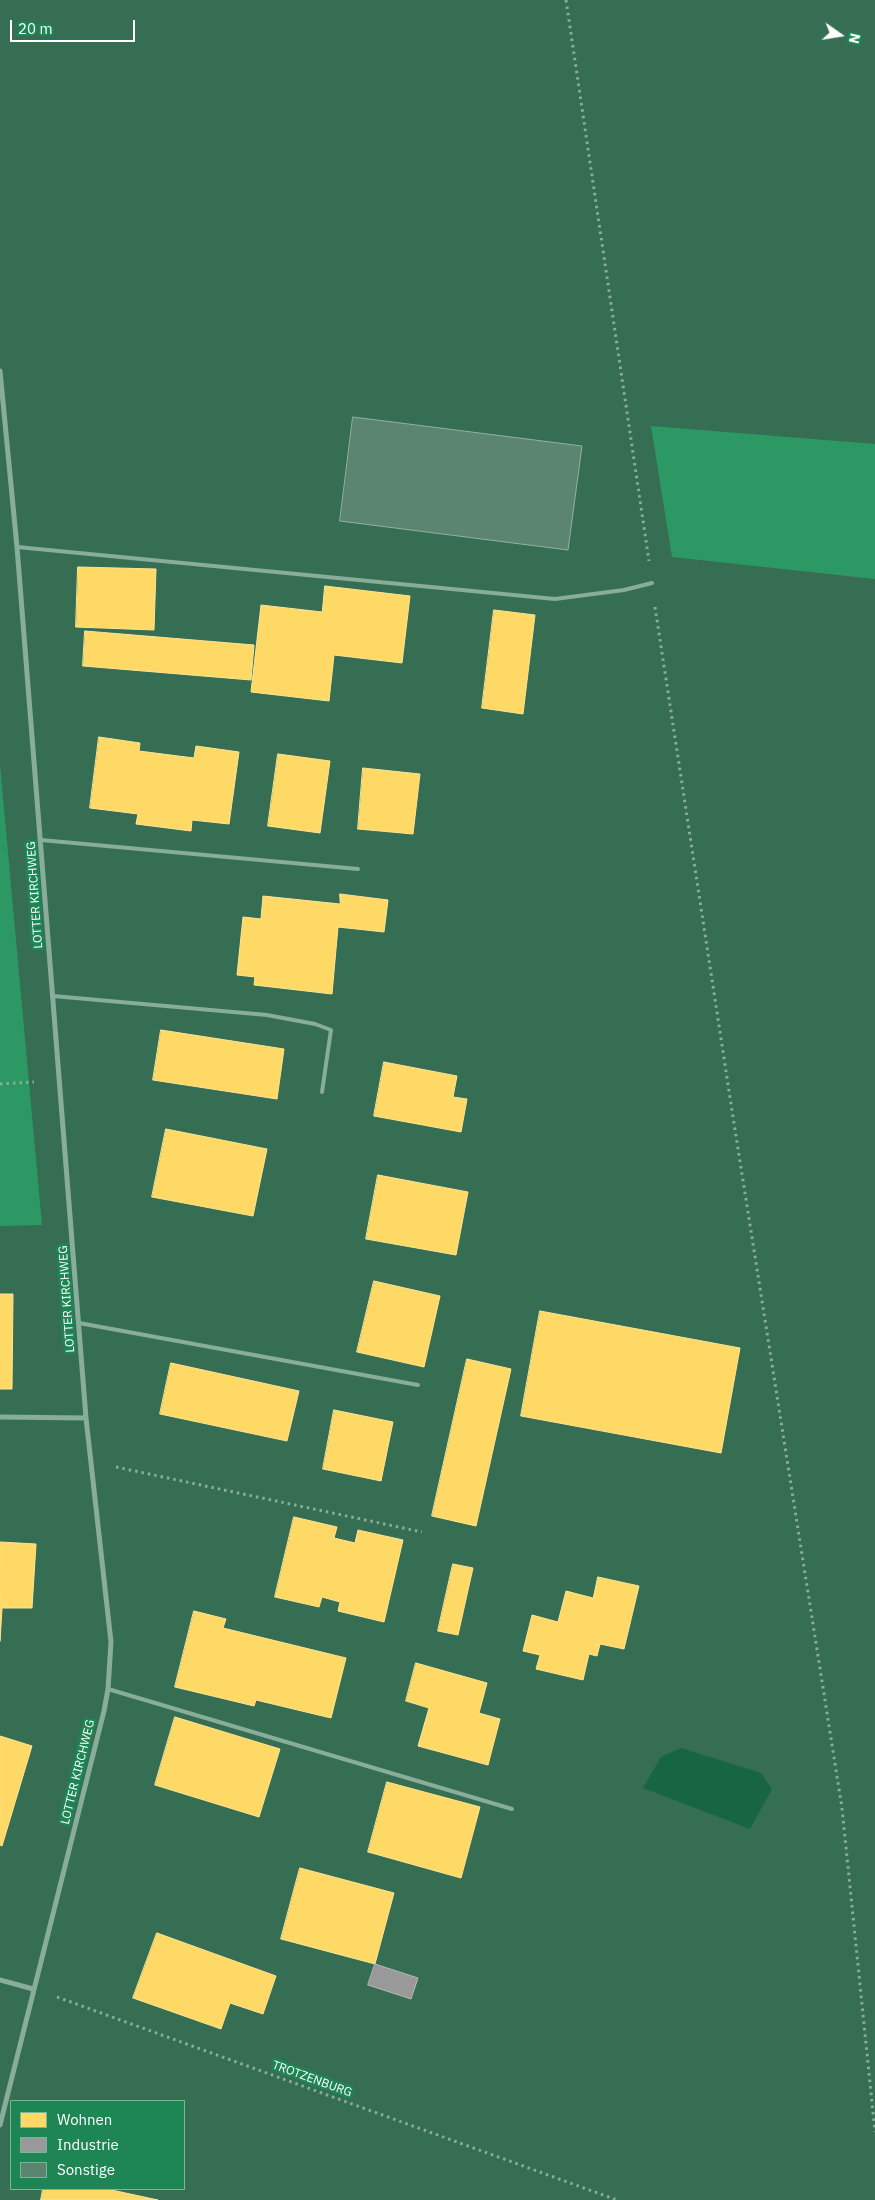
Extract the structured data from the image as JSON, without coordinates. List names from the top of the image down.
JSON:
{
  "streets": {
    "street": ["LOTTER KIRCHWEG"],
    "path": ["TROTZENBURG"]
  },
  "crossings": [
    ["LOTTER KIRCHWEG", "TROTZENBURG"]
  ],
  "legend": ["Wohnen", "Industrie", "Sonstige"],
  "scale_bar": "20 m",
  "north": "right"
}
